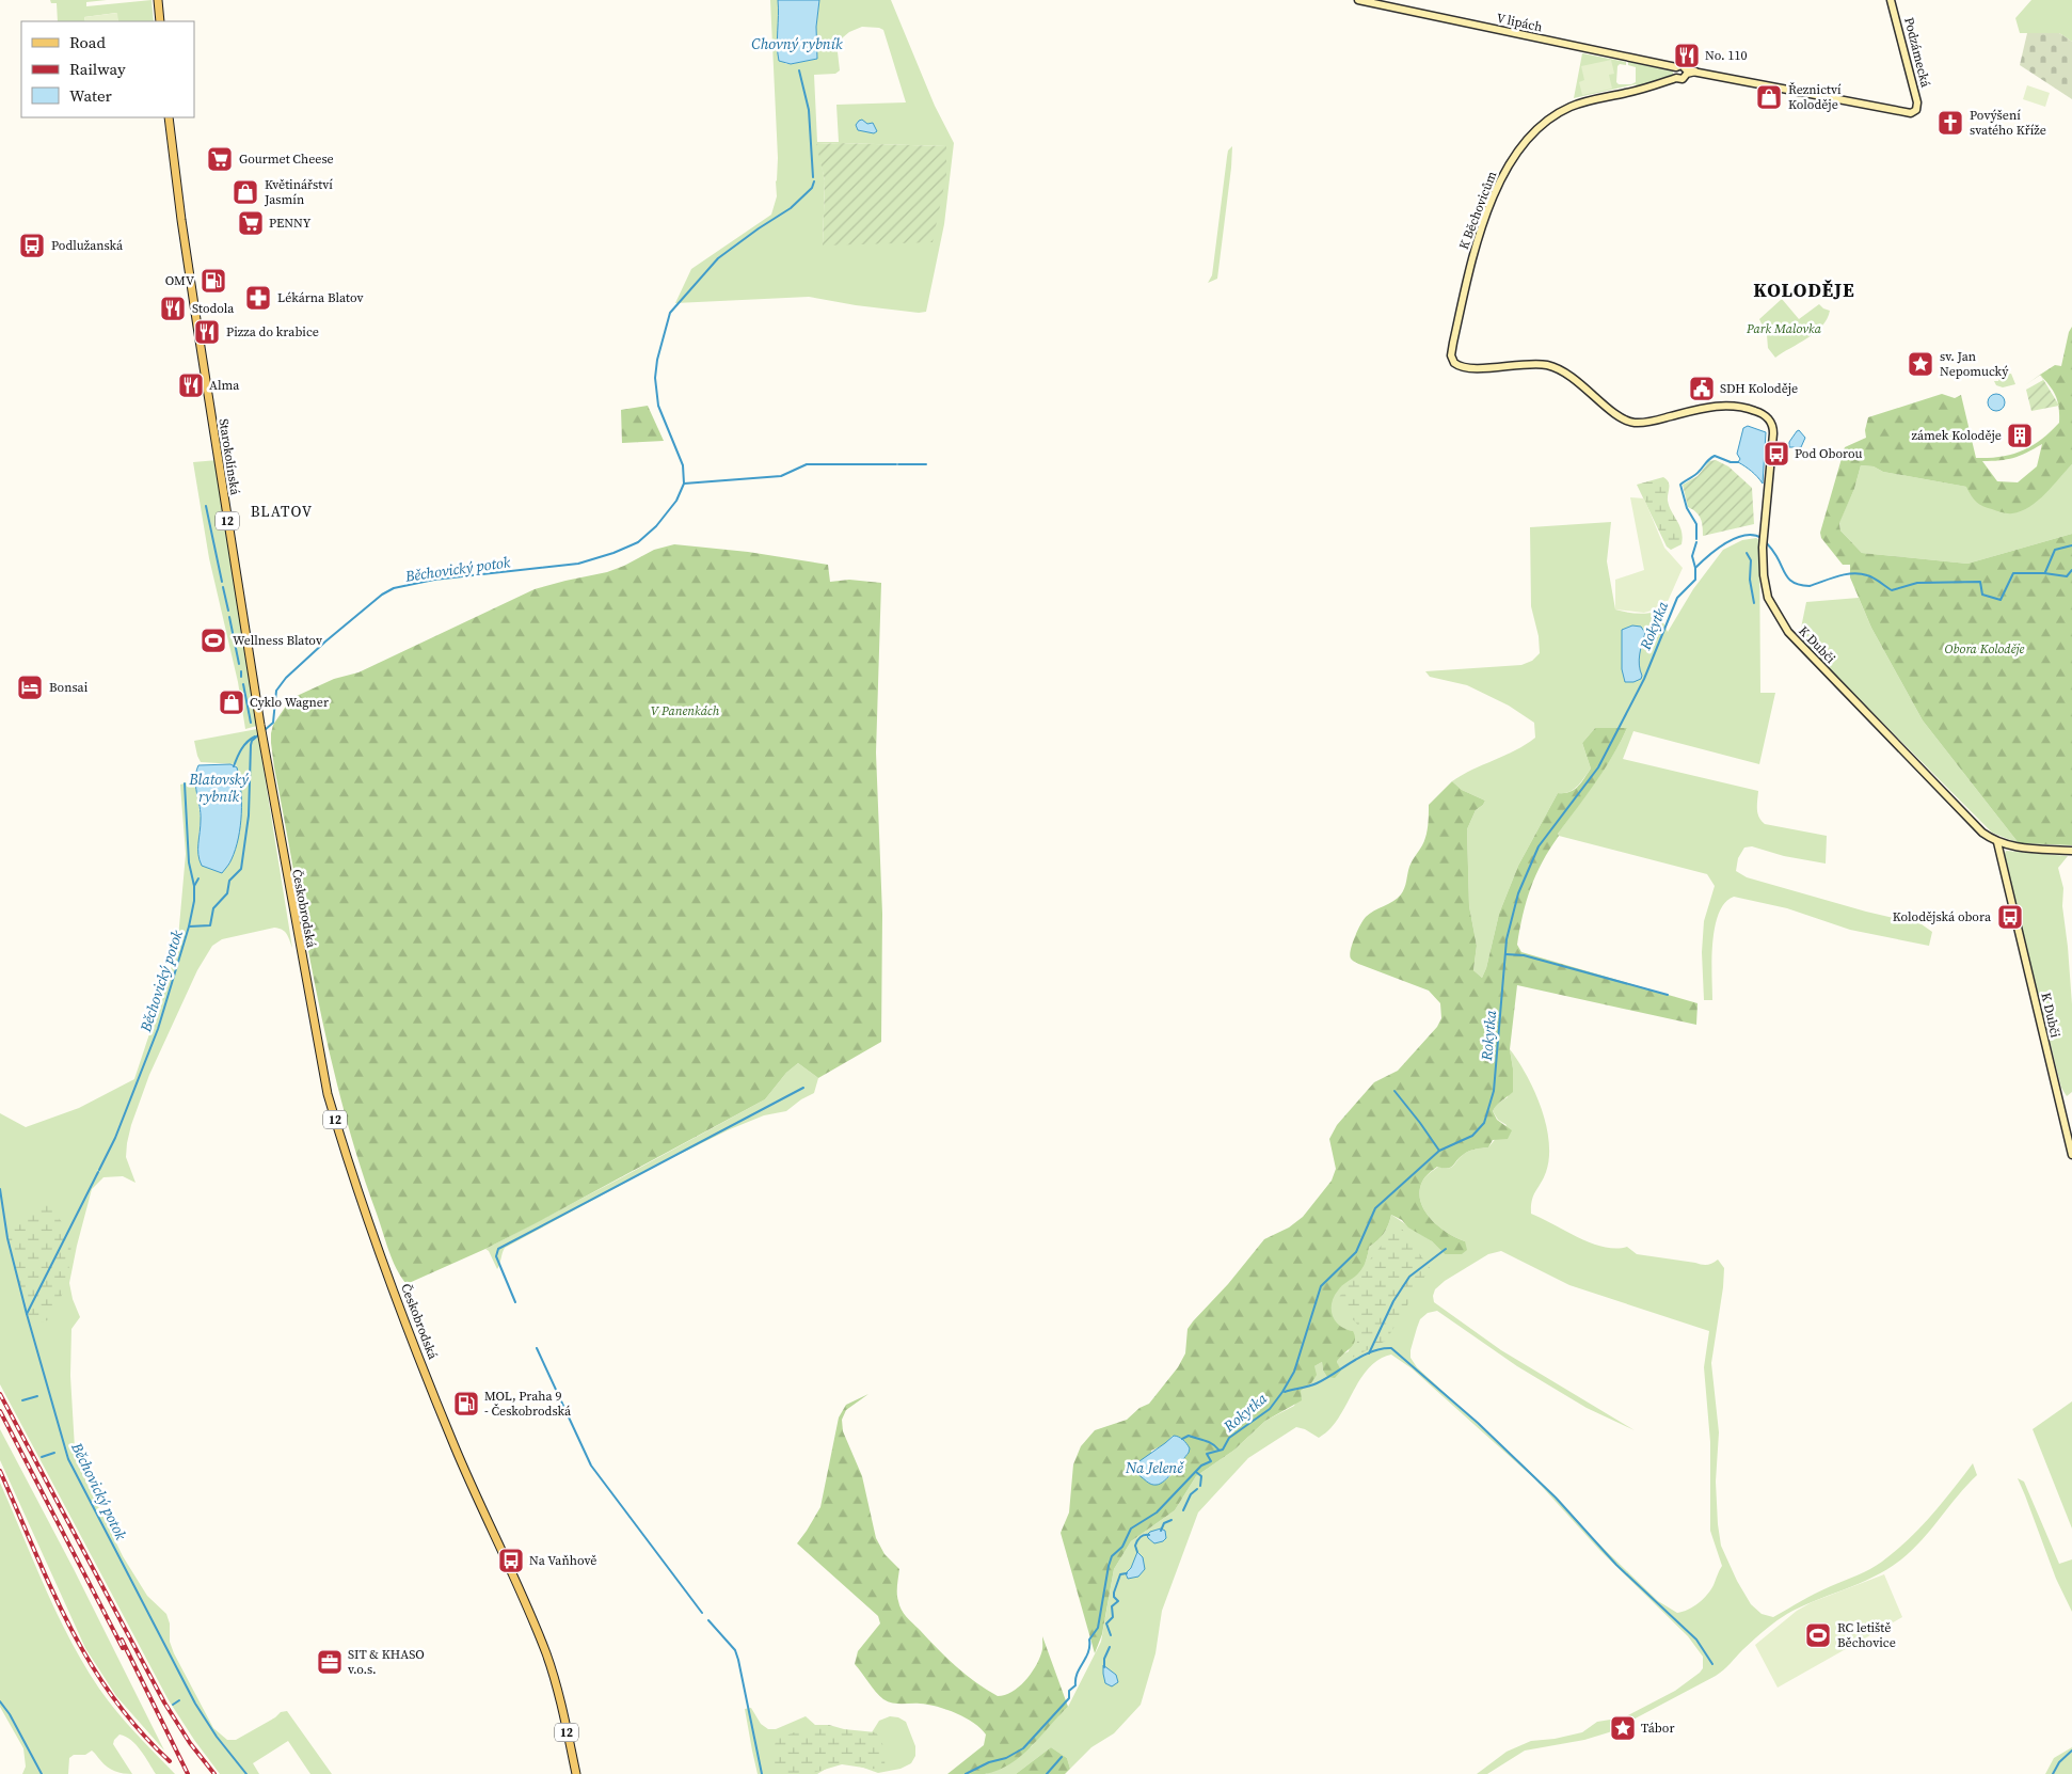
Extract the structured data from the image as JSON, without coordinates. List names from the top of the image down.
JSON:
{
  "streets": {
    "main road": ["Starokolínská", "12", "Českobrodská"],
    "street": [
      "V lipách",
      "Podzámecká",
      "K Běchovicům",
      "K Dubči"
    ]
  },
  "crossings": [
    ["V lipách", "Podzámecká"],
    ["V lipách", "K Běchovicům"],
    ["Podzámecká", "K Běchovicům"],
    ["K Běchovicům", "K Dubči"],
    ["Starokolínská", "Českobrodská"]
  ],
  "districts": ["KOLODĚJE", "BLATOV"],
  "water": [
    "Chovný rybník",
    "Běchovický potok",
    "Rokytka",
    "Blatovský rybník",
    "Na Jeleně"
  ],
  "parks": ["Park Malovka", "Obora Koloděje", "V Panenkách"],
  "places": {
    "restaurant": [
      "No. 110",
      "Stodola",
      "Pizza do krabice",
      "Alma"
    ],
    "shop": ["Řeznictví Koloděje", "Květinářství Jasmín", "Cyklo Wagner"],
    "church": ["Povýšení svatého Kříže"],
    "supermarket": ["Gourmet Cheese", "PENNY"],
    "bus stop": [
      "Podlužanská",
      "Pod Oborou",
      "Kolodějská obora",
      "Na Vaňhově"
    ],
    "fuel station": ["OMV", "MOL, Praha 9 - Českobrodská"],
    "pharmacy": ["Lékárna Blatov"],
    "place": ["sv. Jan Nepomucký", "Tábor"],
    "public building": ["SDH Koloděje"],
    "building": ["zámek Koloděje"],
    "sports": ["Wellness Blatov", "RC letiště Běchovice"],
    "hotel": ["Bonsai"],
    "office": ["SIT & KHASO v.o.s."]
  },
  "legend": ["Road", "Railway", "Water"]
}
